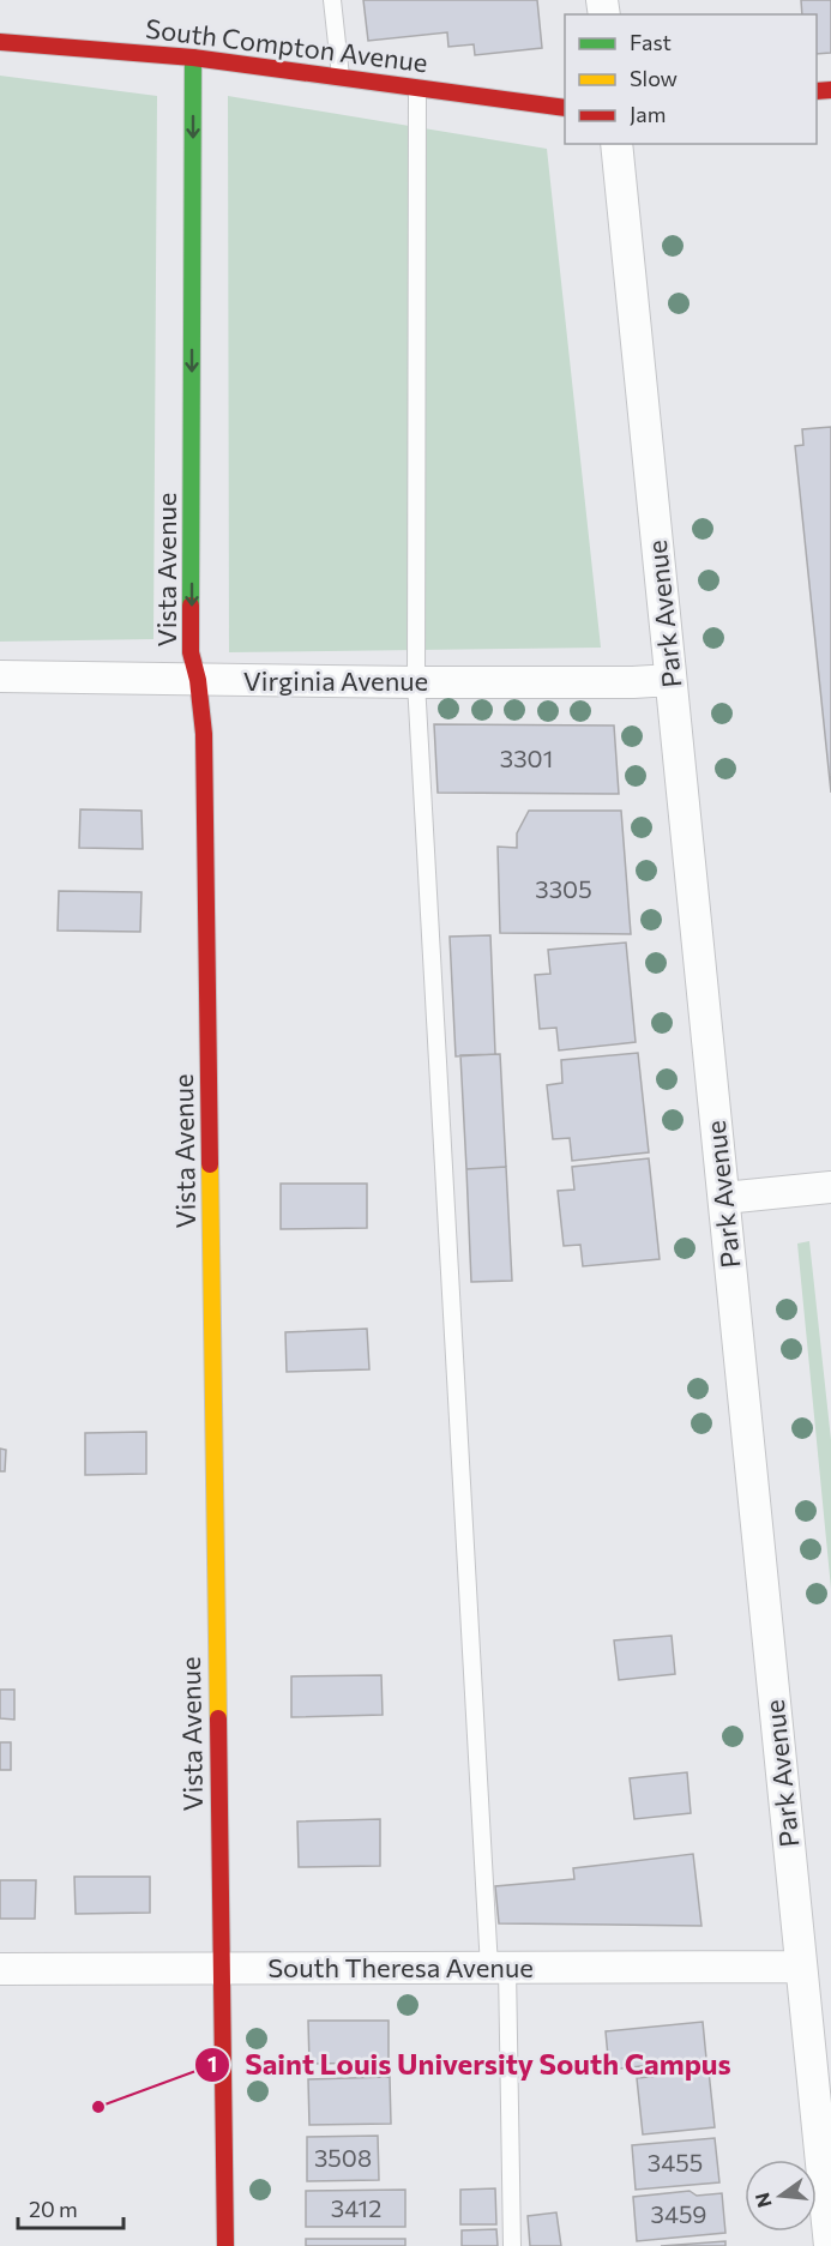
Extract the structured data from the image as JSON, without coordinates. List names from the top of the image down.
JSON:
{
  "streets": {
    "street": [
      "South Compton Avenue",
      "Vista Avenue",
      "Park Avenue",
      "Virginia Avenue",
      "South Theresa Avenue"
    ]
  },
  "crossings": [
    ["South Compton Avenue", "Vista Avenue"],
    ["Vista Avenue", "Virginia Avenue"],
    ["Vista Avenue", "South Theresa Avenue"],
    ["Park Avenue", "Virginia Avenue"],
    ["Park Avenue", "South Theresa Avenue"]
  ],
  "places": ["Saint Louis University South Campus"],
  "house_numbers": [
    "3301",
    "3305",
    "3508",
    "3455",
    "3412",
    "3459"
  ],
  "legend": ["Fast", "Slow", "Jam"],
  "scale_bar": "20 m",
  "north": "left"
}
